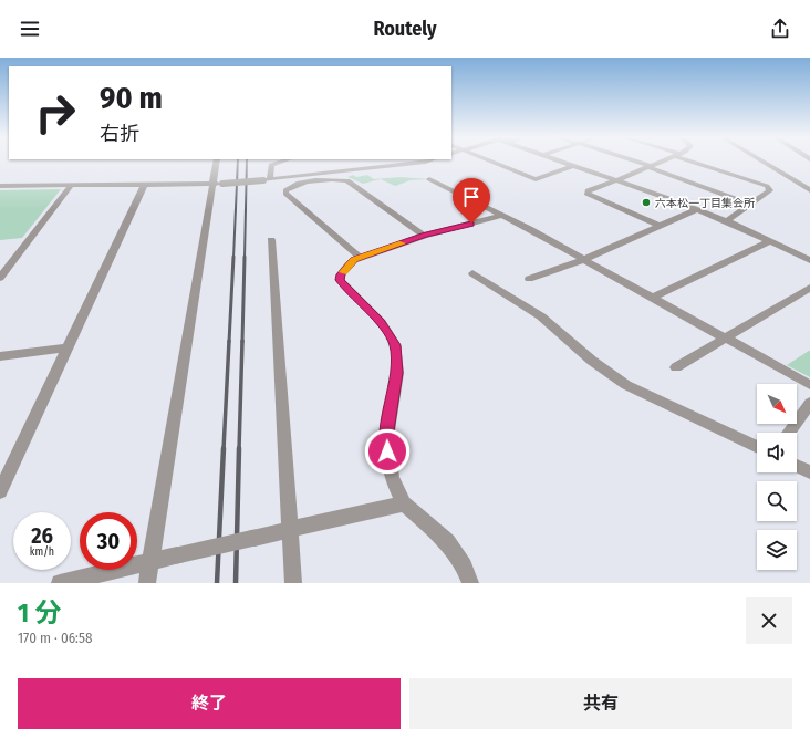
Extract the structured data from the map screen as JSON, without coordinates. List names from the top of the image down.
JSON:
{
  "places": ["六本松一丁目集会所"],
  "north": "bottom right",
  "page": {
    "header": "Routely",
    "turn": ["90 m", "右折"],
    "speed": "26 km/h",
    "limit": "30",
    "heading": ["1 分", "170 m · 06:58"],
    "buttons": ["終了", "共有"]
  }
}
